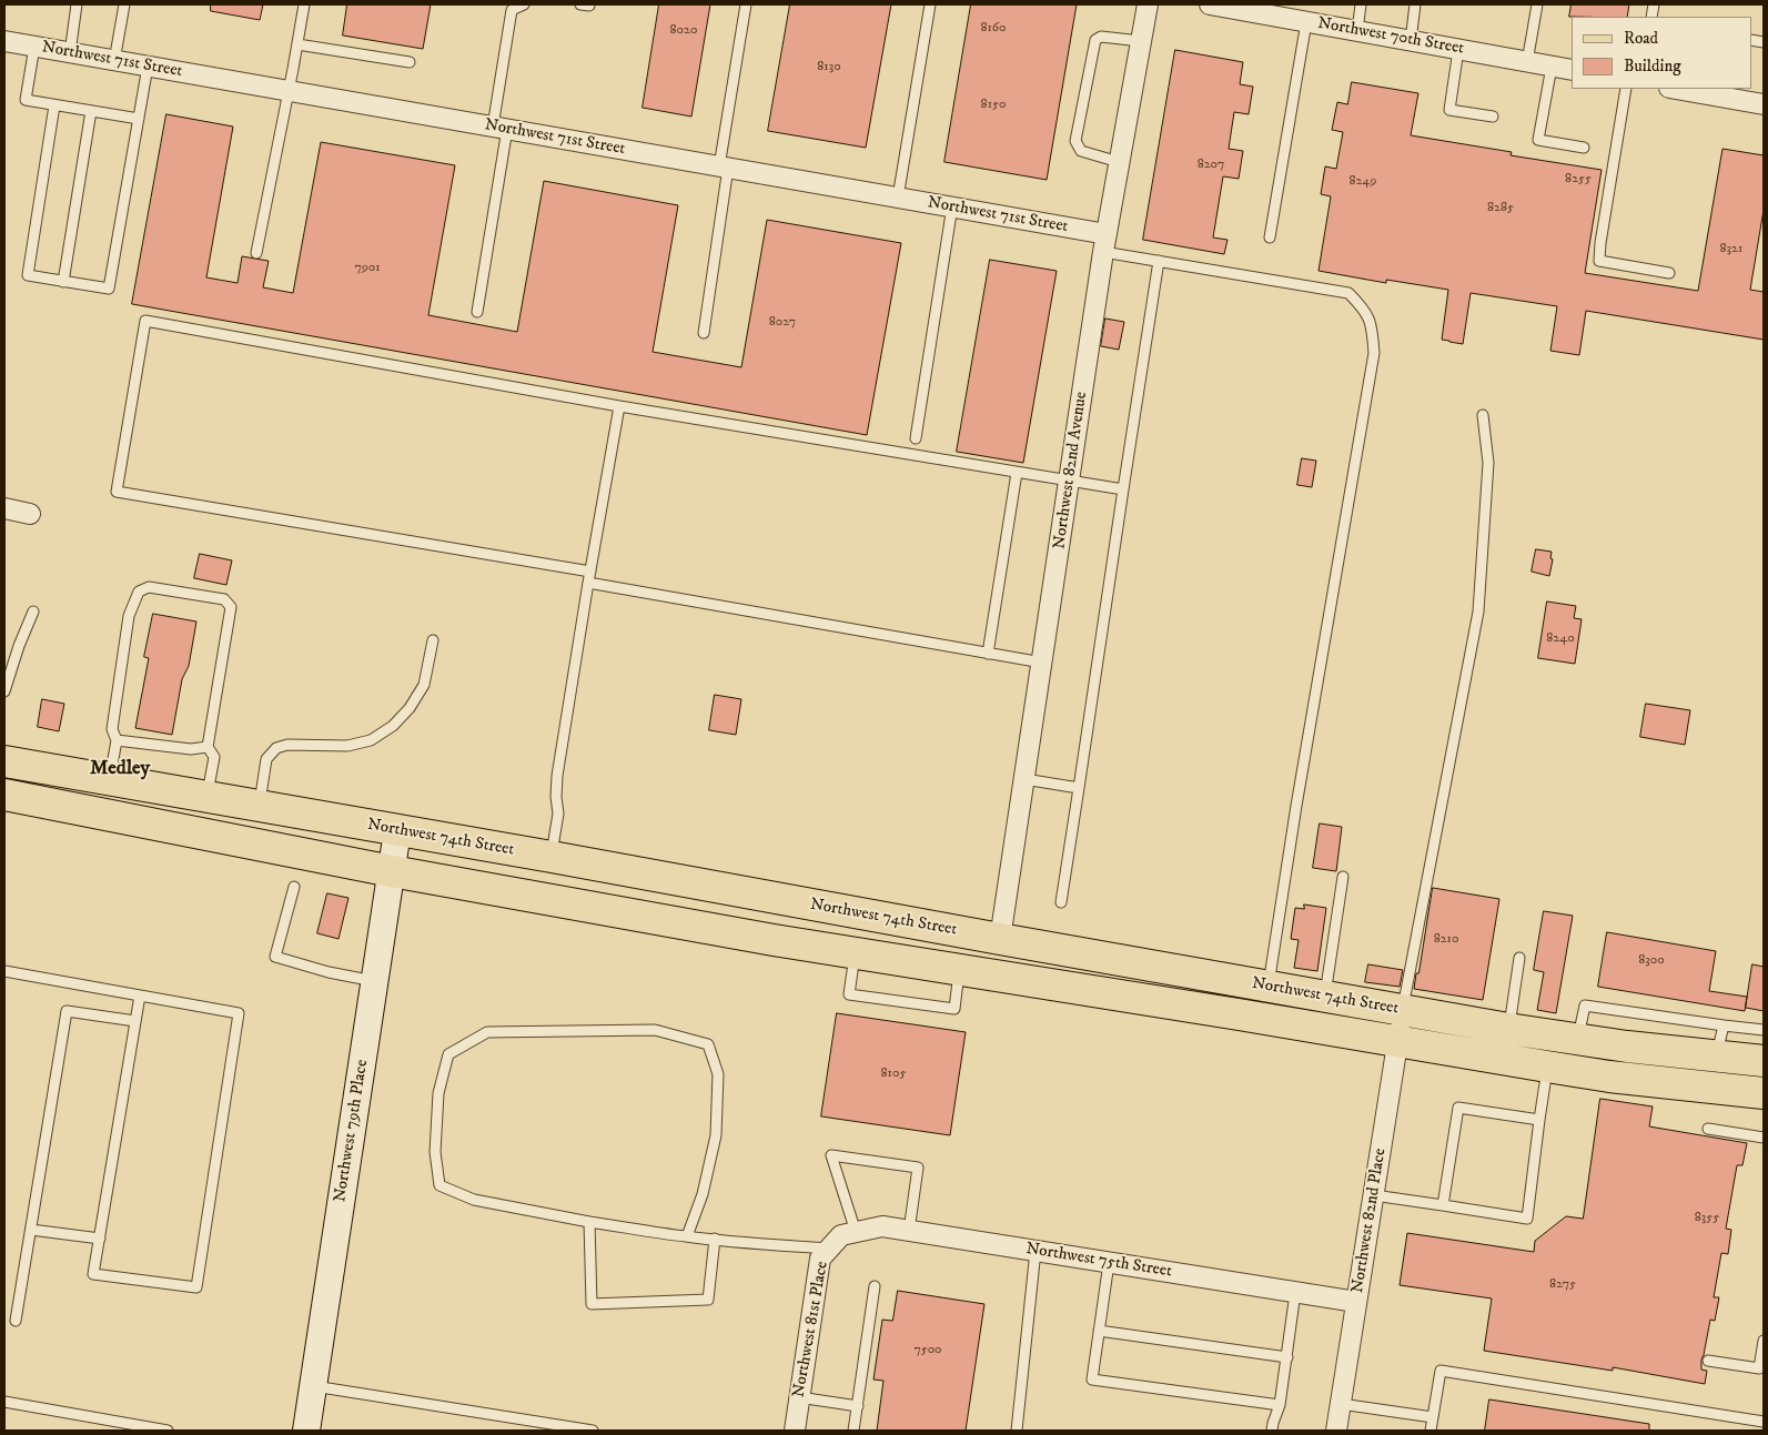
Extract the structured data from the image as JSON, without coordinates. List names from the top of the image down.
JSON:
{
  "streets": {
    "main road": ["Northwest 74th Street", "Northwest 79th Place"],
    "street": [
      "Northwest 70th Street",
      "Northwest 71st Street",
      "Northwest 82nd Avenue",
      "Northwest 82nd Place",
      "Northwest 75th Street",
      "Northwest 81st Place"
    ]
  },
  "crossings": [
    ["Northwest 71st Street", "Northwest 82nd Avenue"],
    ["Northwest 82nd Avenue", "Northwest 74th Street"],
    ["Northwest 74th Street", "Northwest 79th Place"],
    ["Northwest 74th Street", "Northwest 82nd Place"],
    ["Northwest 82nd Place", "Northwest 75th Street"],
    ["Northwest 75th Street", "Northwest 81st Place"]
  ],
  "districts": ["Medley"],
  "house_numbers": [
    "8160",
    "8020",
    "8130",
    "8150",
    "8207",
    "8255",
    "8249",
    "8285",
    "8321",
    "7901",
    "8027",
    "8240",
    "8210",
    "8300",
    "8105",
    "8355",
    "8275",
    "7500"
  ],
  "legend": ["Road", "Building"]
}
